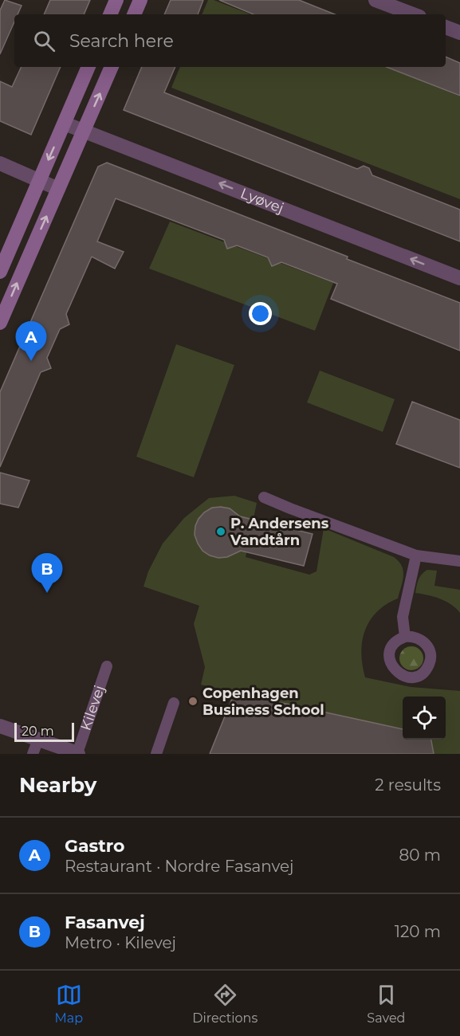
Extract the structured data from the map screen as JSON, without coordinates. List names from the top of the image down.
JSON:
{
  "streets": {
    "street": ["Lyøvej", "Kilevej"]
  },
  "one_way": ["Lyøvej"],
  "places": ["P. Andersens Vandtårn", "Copenhagen Business School"],
  "scale_bar": "20 m",
  "page": {
    "search": "Search here",
    "pins": ["A", "B"],
    "scale": "20 m",
    "heading": ["Nearby", "2 results"],
    "list": [
      {
        "mark": "A",
        "name": "Gastro",
        "note": "Restaurant · Nordre Fasanvej",
        "value": "80 m"
      },
      {
        "mark": "B",
        "name": "Fasanvej",
        "note": "Metro · Kilevej",
        "value": "120 m"
      }
    ],
    "nav": ["Map", "Directions", "Saved"]
  }
}
